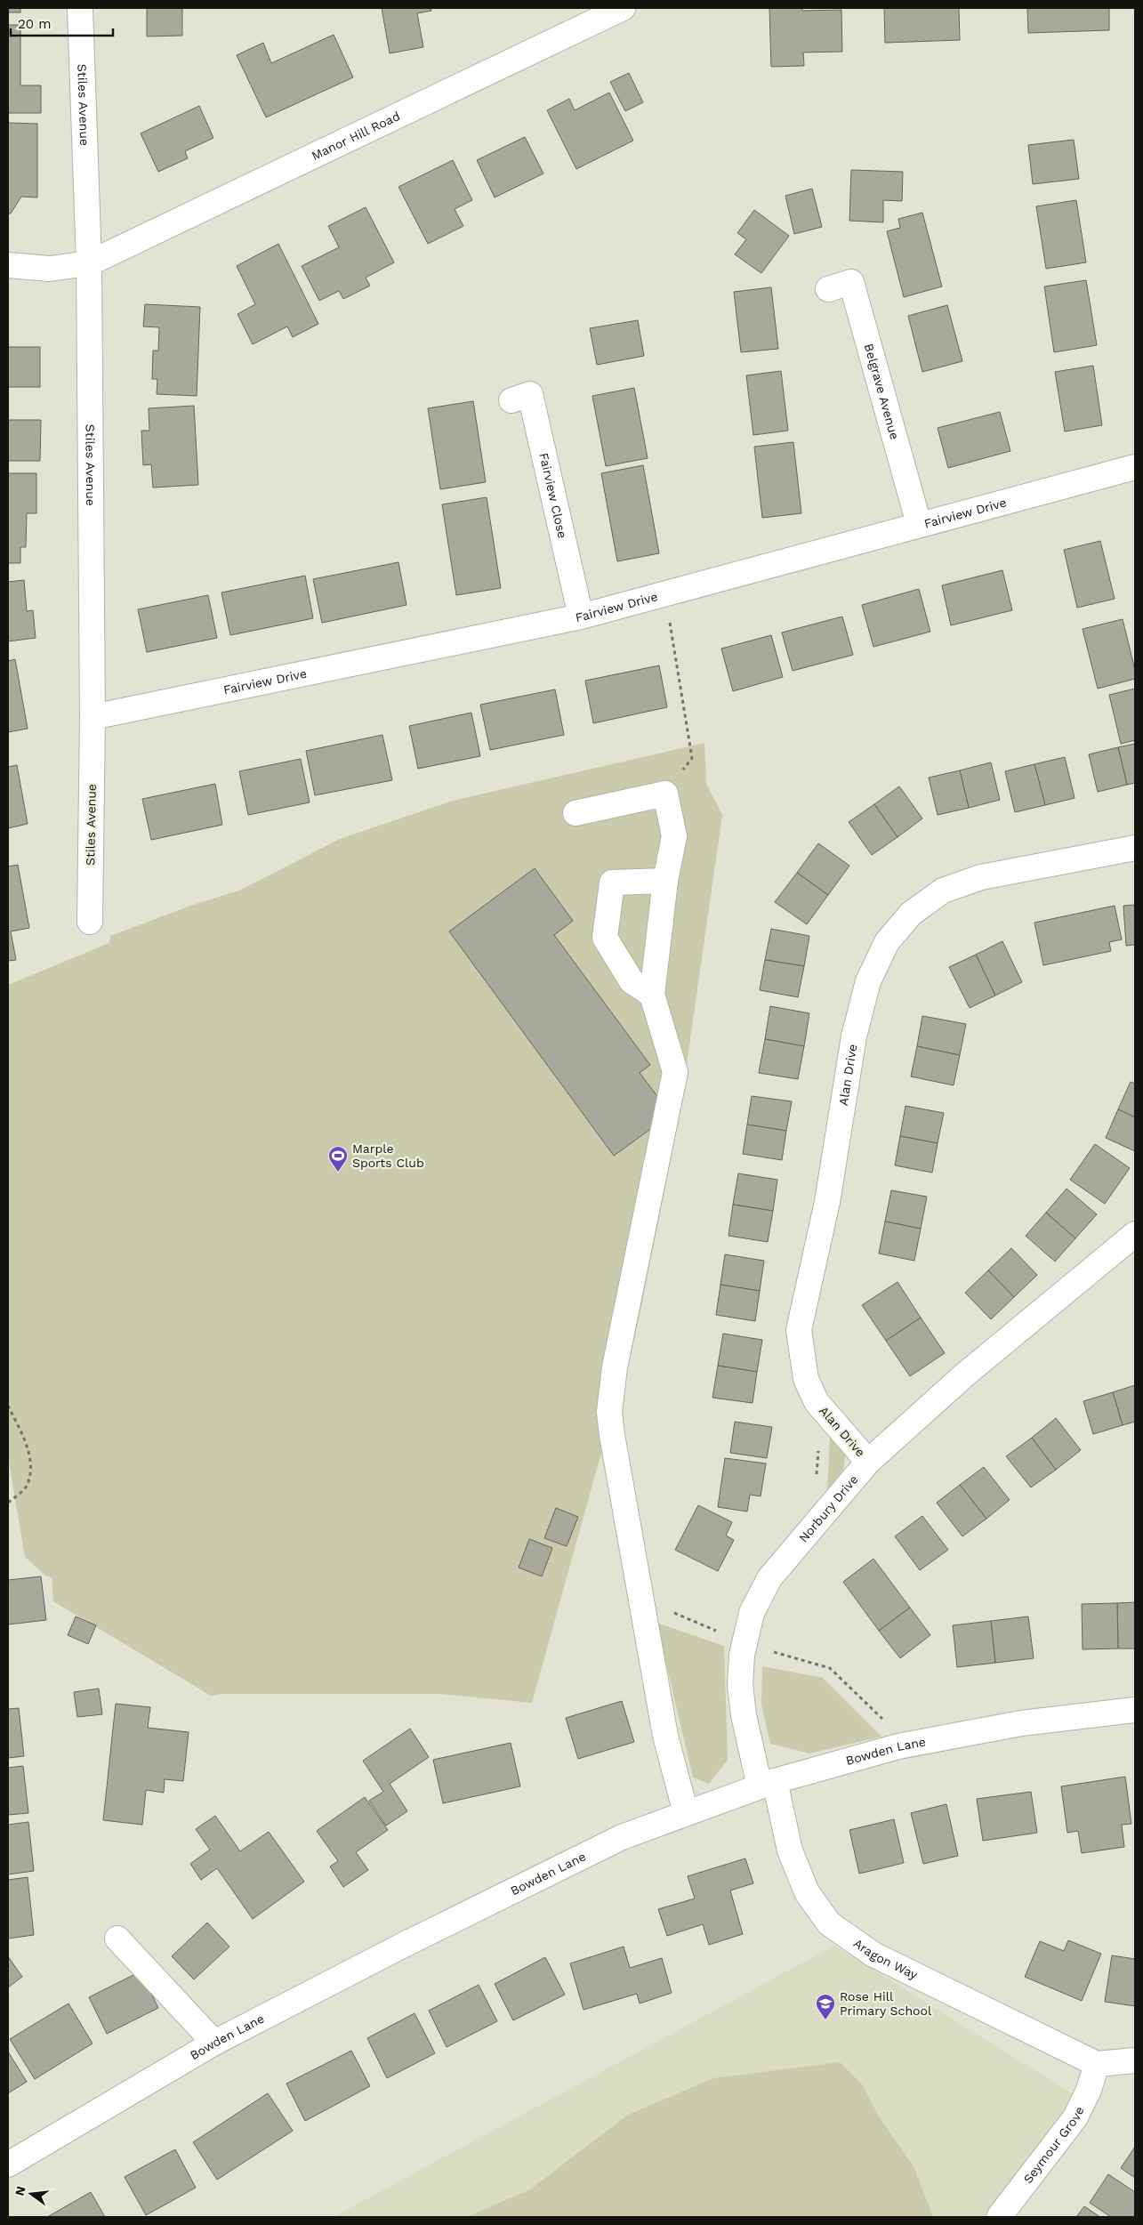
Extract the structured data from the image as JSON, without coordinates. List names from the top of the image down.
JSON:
{
  "streets": {
    "street": [
      "Stiles Avenue",
      "Manor Hill Road",
      "Belgrave Avenue",
      "Fairview Close",
      "Fairview Drive",
      "Alan Drive",
      "Norbury Drive",
      "Bowden Lane",
      "Aragon Way",
      "Seymour Grove"
    ]
  },
  "crossings": [
    ["Stiles Avenue", "Manor Hill Road"],
    ["Stiles Avenue", "Fairview Drive"],
    ["Belgrave Avenue", "Fairview Drive"],
    ["Fairview Close", "Fairview Drive"],
    ["Alan Drive", "Norbury Drive"],
    ["Norbury Drive", "Bowden Lane"],
    ["Norbury Drive", "Aragon Way"],
    ["Bowden Lane", "Aragon Way"],
    ["Aragon Way", "Seymour Grove"]
  ],
  "places": {
    "sports": ["Marple Sports Club"],
    "school or university": ["Rose Hill Primary School"]
  },
  "scale_bar": "20 m",
  "north": "left"
}
